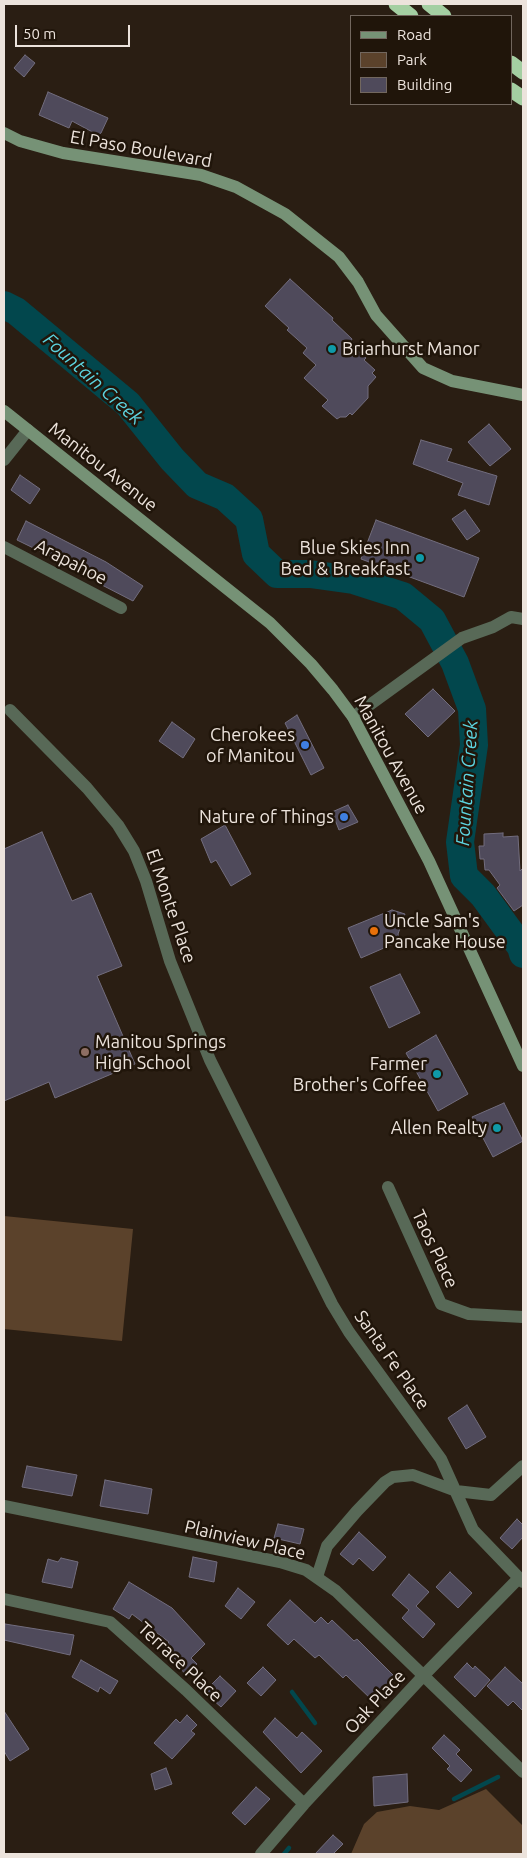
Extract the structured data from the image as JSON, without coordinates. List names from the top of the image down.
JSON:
{
  "streets": {
    "main road": ["El Paso Boulevard", "Manitou Avenue"],
    "street": [
      "Arapahoe",
      "El Monte Place",
      "Taos Place",
      "Santa Fe Place",
      "Plainview Place",
      "Terrace Place",
      "Oak Place"
    ]
  },
  "crossings": [
    ["El Monte Place", "Santa Fe Place"],
    ["Santa Fe Place", "Oak Place"],
    ["Plainview Place", "Oak Place"],
    ["Terrace Place", "Oak Place"]
  ],
  "water": ["Fountain Creek"],
  "places": [
    "Briarhurst Manor",
    "Blue Skies Inn Bed & Breakfast",
    "Cherokees of Manitou",
    "Nature of Things",
    "Uncle Sam's Pancake House",
    "Manitou Springs High School",
    "Farmer Brother's Coffee",
    "Allen Realty"
  ],
  "legend": ["Road", "Park", "Building"],
  "scale_bar": "50 m"
}
